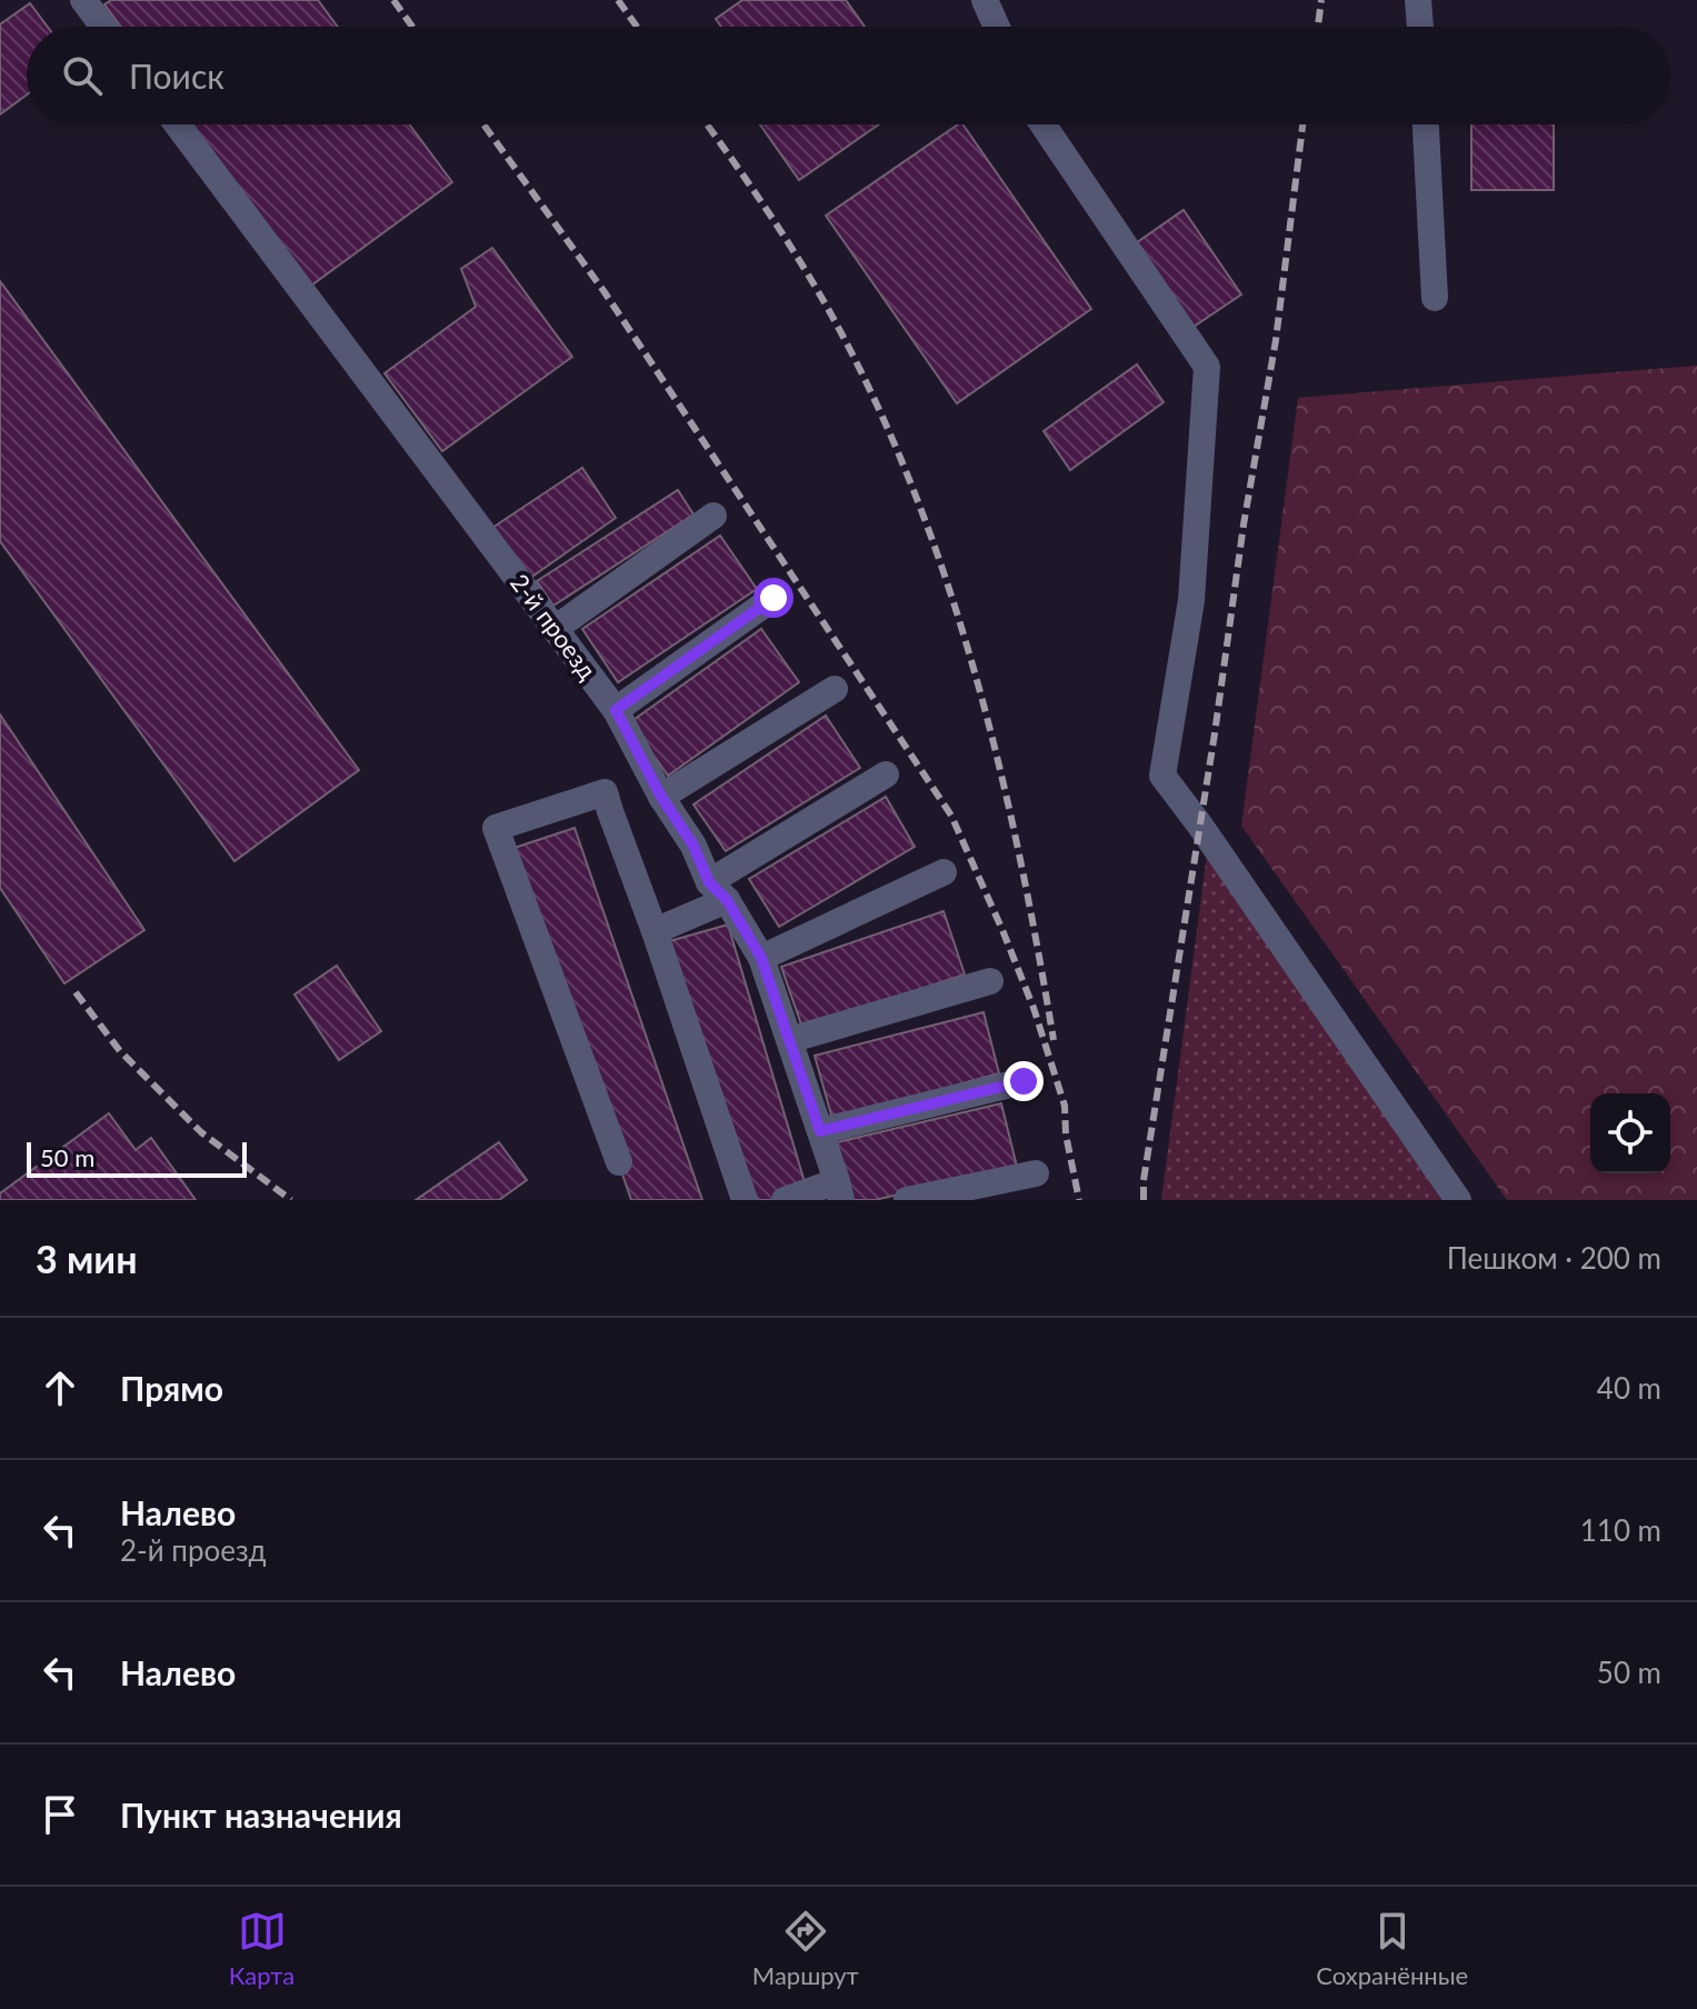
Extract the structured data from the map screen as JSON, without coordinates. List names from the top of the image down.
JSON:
{
  "streets": {
    "street": ["2-й проезд"]
  },
  "scale_bar": "50 m",
  "page": {
    "search": "Поиск",
    "scale": "50 m",
    "heading": ["3 мин", "Пешком · 200 m"],
    "list": [
      ["Прямо", "40 m"],
      ["Налево", "2-й проезд", "110 m"],
      ["Налево", "50 m"],
      "Пункт назначения"
    ],
    "nav": ["Карта", "Маршрут", "Сохранённые"]
  }
}
